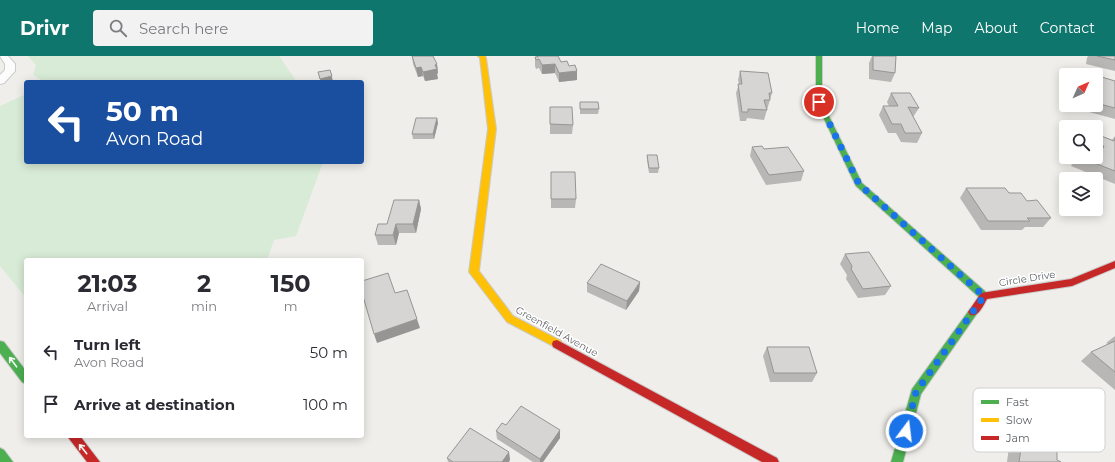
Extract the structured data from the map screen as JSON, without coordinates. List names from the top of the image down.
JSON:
{
  "streets": {
    "main road": ["Circle Drive", "Greenfield Avenue"]
  },
  "legend": ["Fast", "Slow", "Jam"],
  "north": "top right",
  "page": {
    "header": "Drivr",
    "search": "Search here",
    "nav": [
      "Home",
      "Map",
      "About",
      "Contact"
    ],
    "turn": ["50 m", "Avon Road"],
    "eta": [
      "21:03",
      "Arrival",
      "2",
      "min",
      "150",
      "m"
    ],
    "list": [
      {
        "name": "Turn left",
        "note": "Avon Road",
        "value": "50 m"
      },
      {
        "name": "Arrive at destination",
        "value": "100 m"
      }
    ]
  }
}
